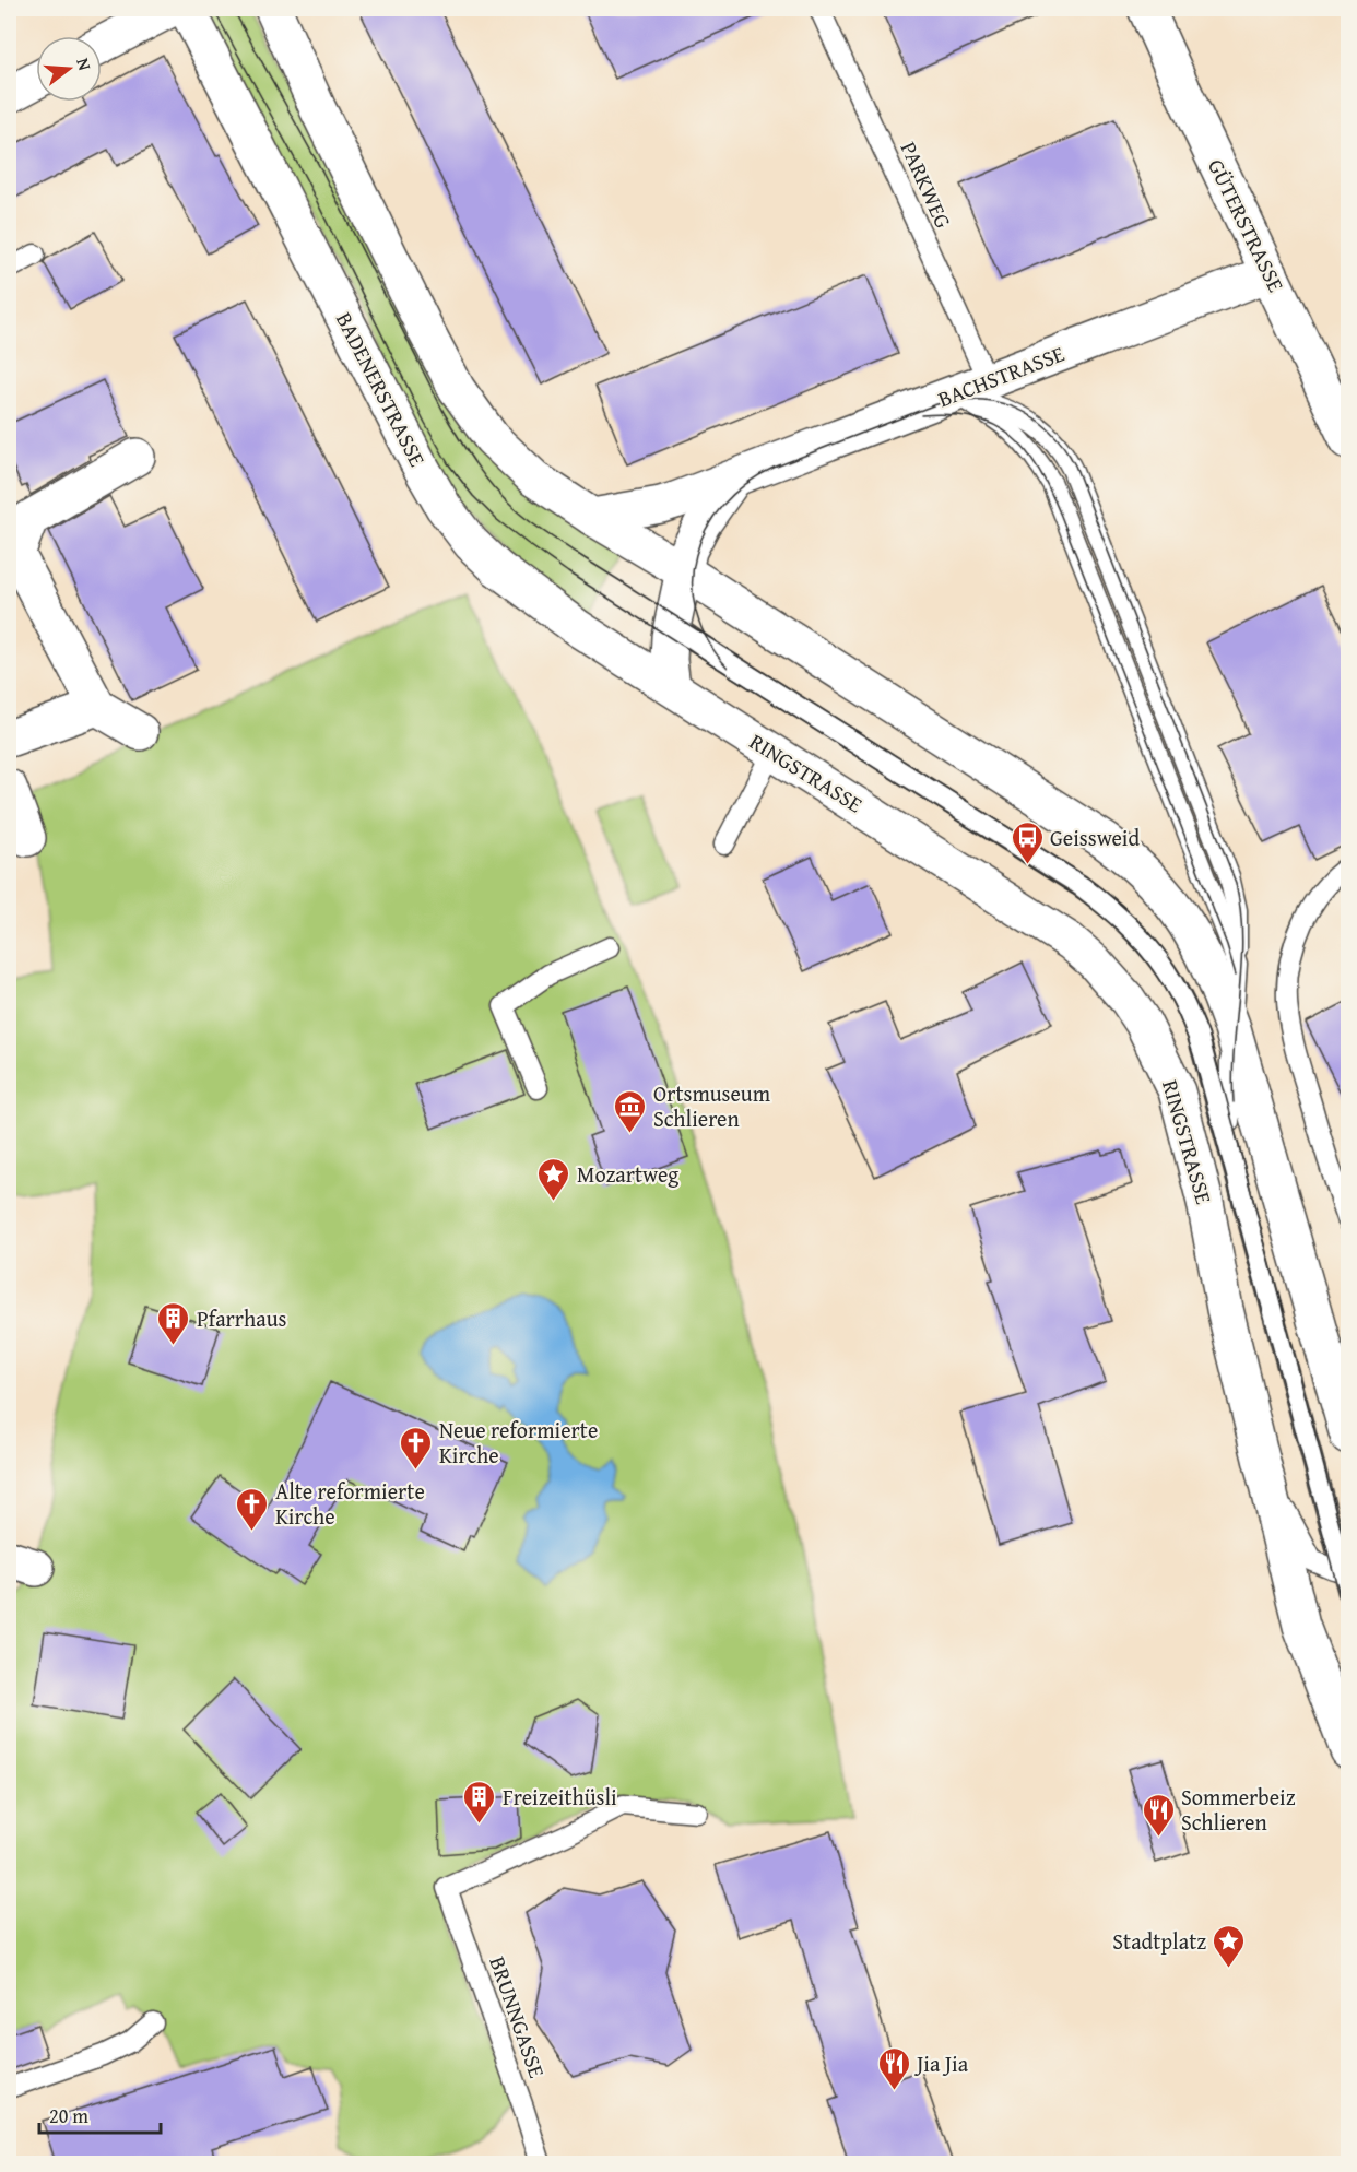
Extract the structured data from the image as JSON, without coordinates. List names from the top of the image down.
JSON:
{
  "streets": {
    "main road": [
      "GÜTERSTRASSE",
      "BACHSTRASSE",
      "BADENERSTRASSE",
      "RINGSTRASSE"
    ],
    "lane": ["PARKWEG", "BRUNNGASSE"]
  },
  "crossings": [
    ["PARKWEG", "BACHSTRASSE"],
    ["GÜTERSTRASSE", "BACHSTRASSE"],
    ["BADENERSTRASSE", "RINGSTRASSE"]
  ],
  "places": {
    "bus stop": ["Geissweid"],
    "museum": ["Ortsmuseum Schlieren"],
    "place": ["Mozartweg", "Stadtplatz"],
    "building": ["Pfarrhaus", "Freizeithüsli"],
    "church": ["Neue reformierte Kirche", "Alte reformierte Kirche"],
    "restaurant": ["Sommerbeiz Schlieren", "Jia Jia"]
  },
  "scale_bar": "20 m",
  "north": "right"
}
